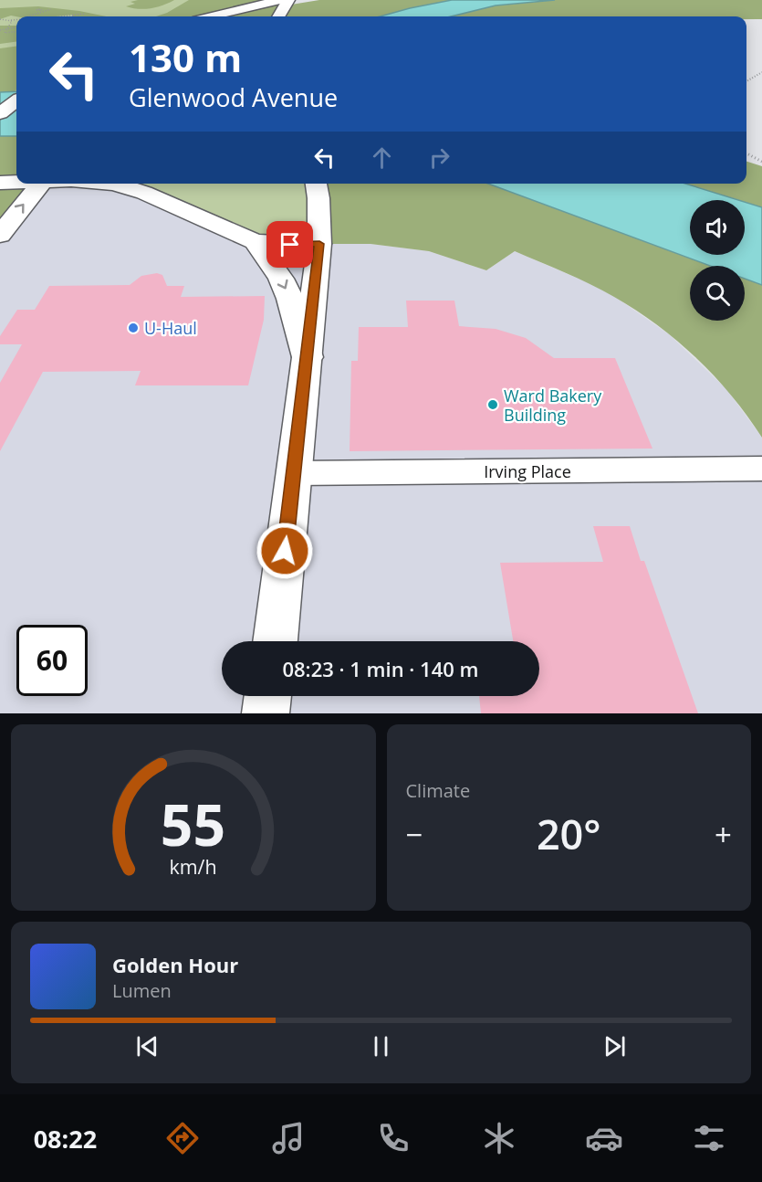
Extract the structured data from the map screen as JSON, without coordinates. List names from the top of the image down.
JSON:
{
  "streets": {
    "street": ["Irving Place"]
  },
  "places": ["U-Haul", "Ward Bakery Building"],
  "page": {
    "turn": ["130 m", "Glenwood Avenue"],
    "limit": "60",
    "trip": "08:23 · 1 min · 140 m",
    "tile": "Climate",
    "heat": ["−", "20°", "+"],
    "song": ["Golden Hour", "Lumen"],
    "tabs": "08:22",
    "gauge": ["55", "km/h"]
  }
}
